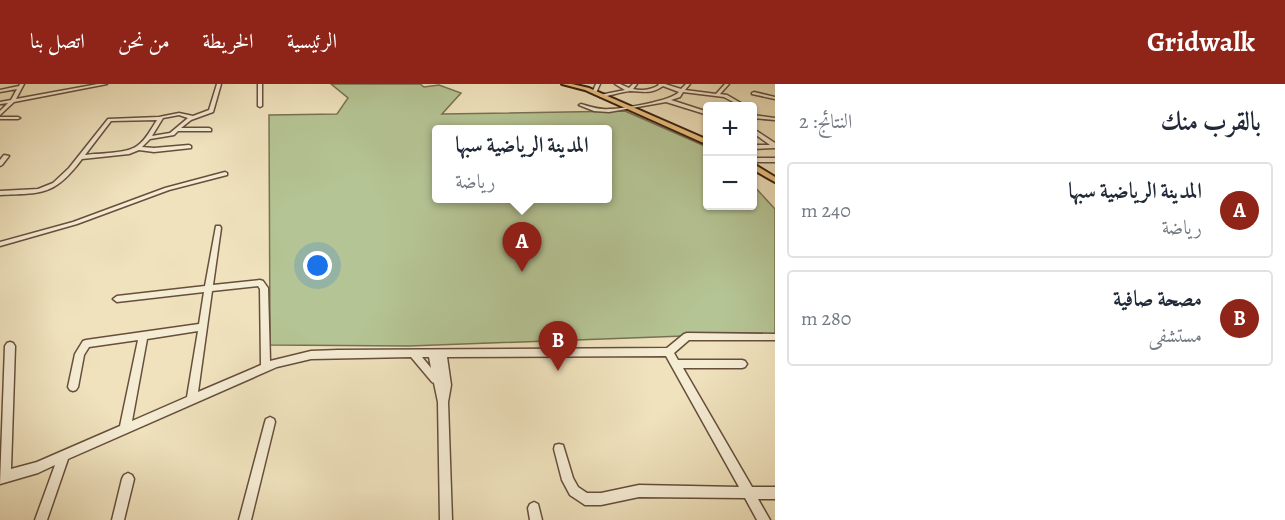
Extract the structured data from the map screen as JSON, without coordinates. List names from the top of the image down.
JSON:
{
  "page": {
    "header": "Gridwalk",
    "nav": [
      "الرئيسية",
      "الخريطة",
      "من نحن",
      "اتصل بنا"
    ],
    "heading": ["بالقرب منك", "النتائج: 2"],
    "map_buttons": ["+", "−"],
    "popup": ["المدينة الرياضية سبها", "رياضة"],
    "list": [
      {
        "mark": "A",
        "name": "المدينة الرياضية سبها",
        "note": "رياضة",
        "value": "240 m"
      },
      {
        "mark": "B",
        "name": "مصحة صافية",
        "note": "مستشفى",
        "value": "280 m"
      }
    ],
    "pins": ["A", "B"]
  }
}
